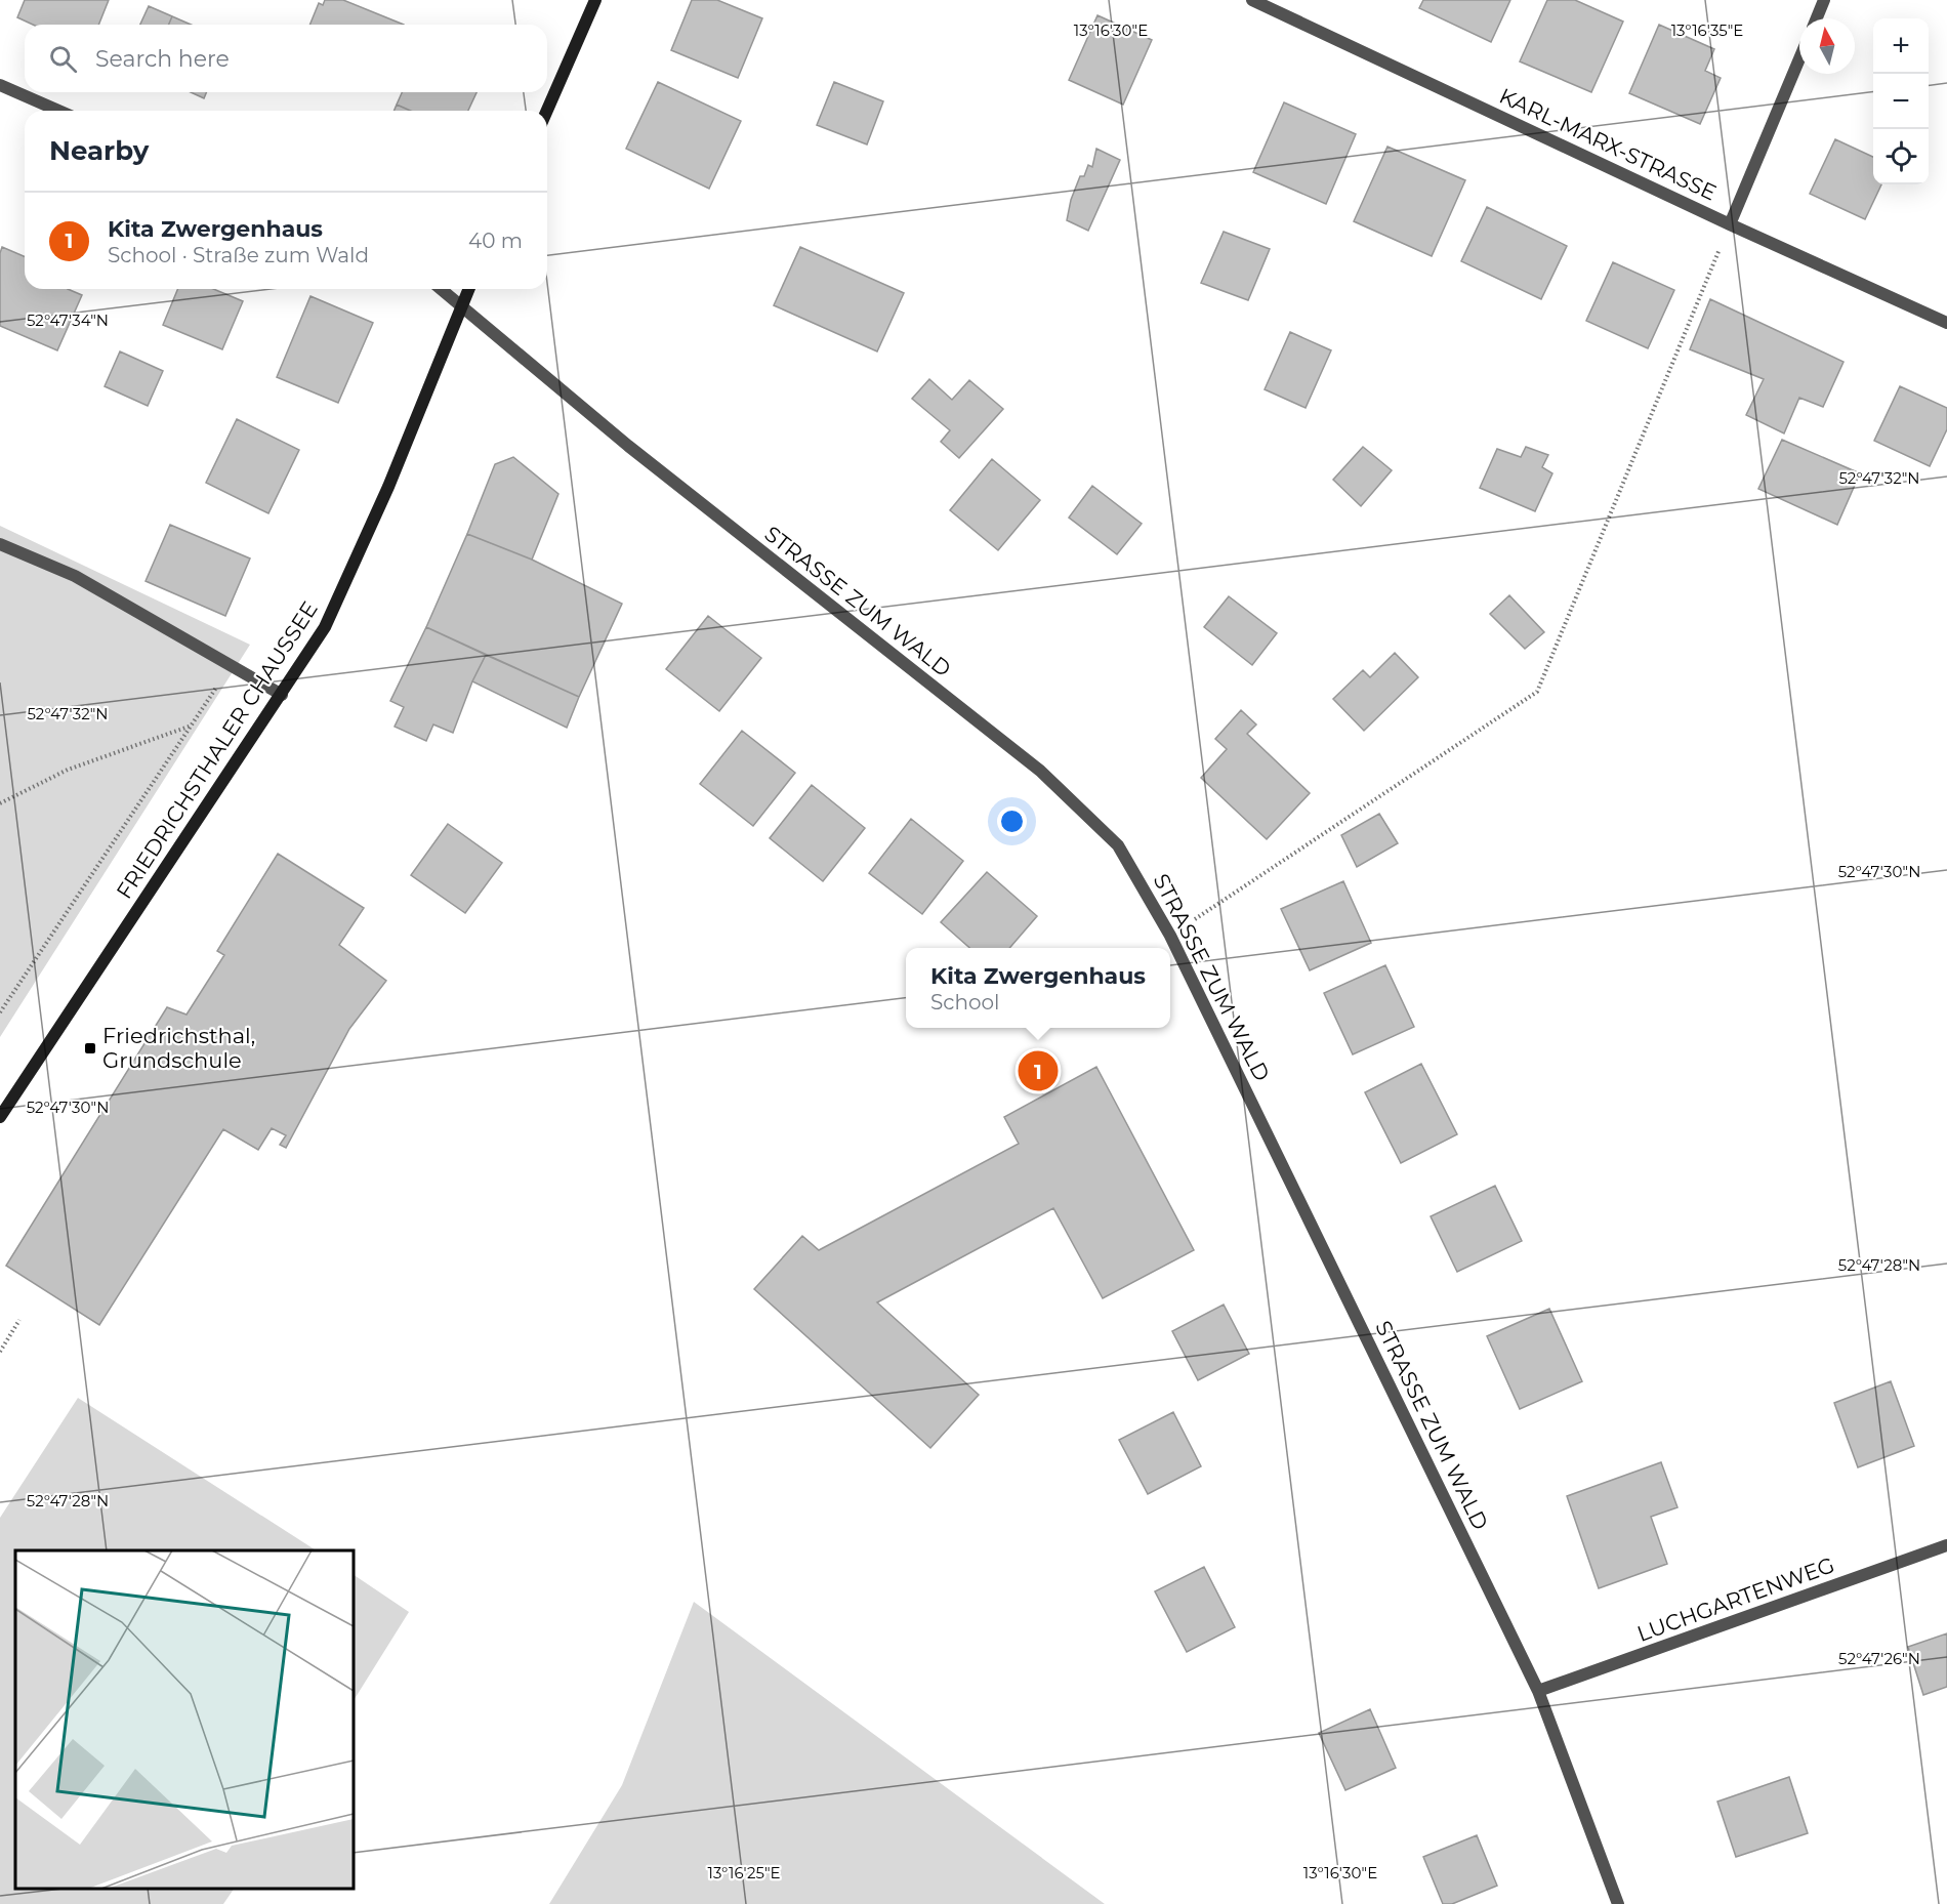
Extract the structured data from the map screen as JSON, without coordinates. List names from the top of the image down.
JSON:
{
  "streets": {
    "street": [
      "KARL-MARX-STRASSE",
      "STRASSE ZUM WALD",
      "FRIEDRICHSTHALER CHAUSSEE",
      "LUCHGARTENWEG"
    ]
  },
  "crossings": [
    ["STRASSE ZUM WALD", "FRIEDRICHSTHALER CHAUSSEE"],
    ["STRASSE ZUM WALD", "LUCHGARTENWEG"]
  ],
  "places": {
    "transit": ["Friedrichsthal, Grundschule"]
  },
  "north": "top",
  "page": {
    "map_buttons": ["+", "−"],
    "search": "Search here",
    "heading": "Nearby",
    "list": [
      {
        "mark": "1",
        "name": "Kita Zwergenhaus",
        "note": "School · Straße zum Wald",
        "value": "40 m"
      }
    ],
    "popup": ["Kita Zwergenhaus", "School"],
    "pins": "1"
  },
  "coordinates": [
    "13°16'30\"E",
    "13°16'35\"E",
    "52°47'34\"N",
    "52°47'32\"N",
    "52°47'30\"N",
    "52°47'28\"N",
    "52°47'26\"N",
    "13°16'25\"E"
  ]
}
